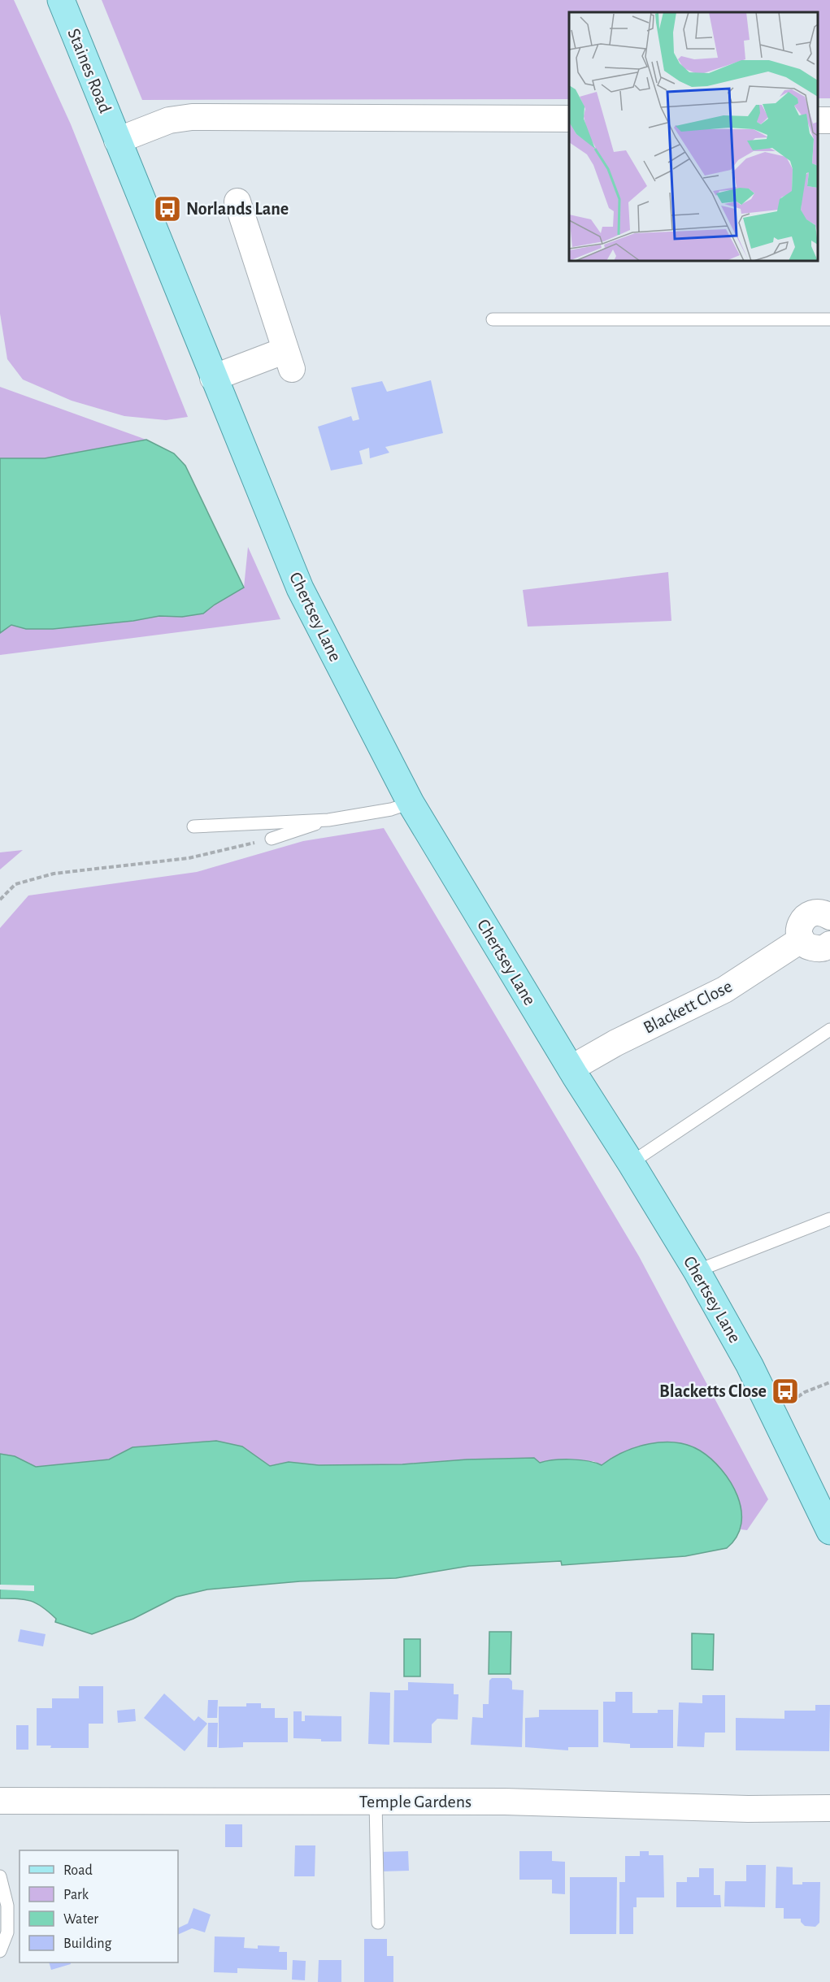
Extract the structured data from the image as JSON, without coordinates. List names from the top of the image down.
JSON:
{
  "streets": {
    "main road": ["Staines Road", "Chertsey Lane"],
    "street": ["Blackett Close", "Temple Gardens"]
  },
  "crossings": [
    ["Staines Road", "Chertsey Lane"],
    ["Chertsey Lane", "Blackett Close"]
  ],
  "places": {
    "bus stop": ["Norlands Lane", "Blacketts Close"]
  },
  "legend": [
    "Road",
    "Park",
    "Water",
    "Building"
  ]
}
